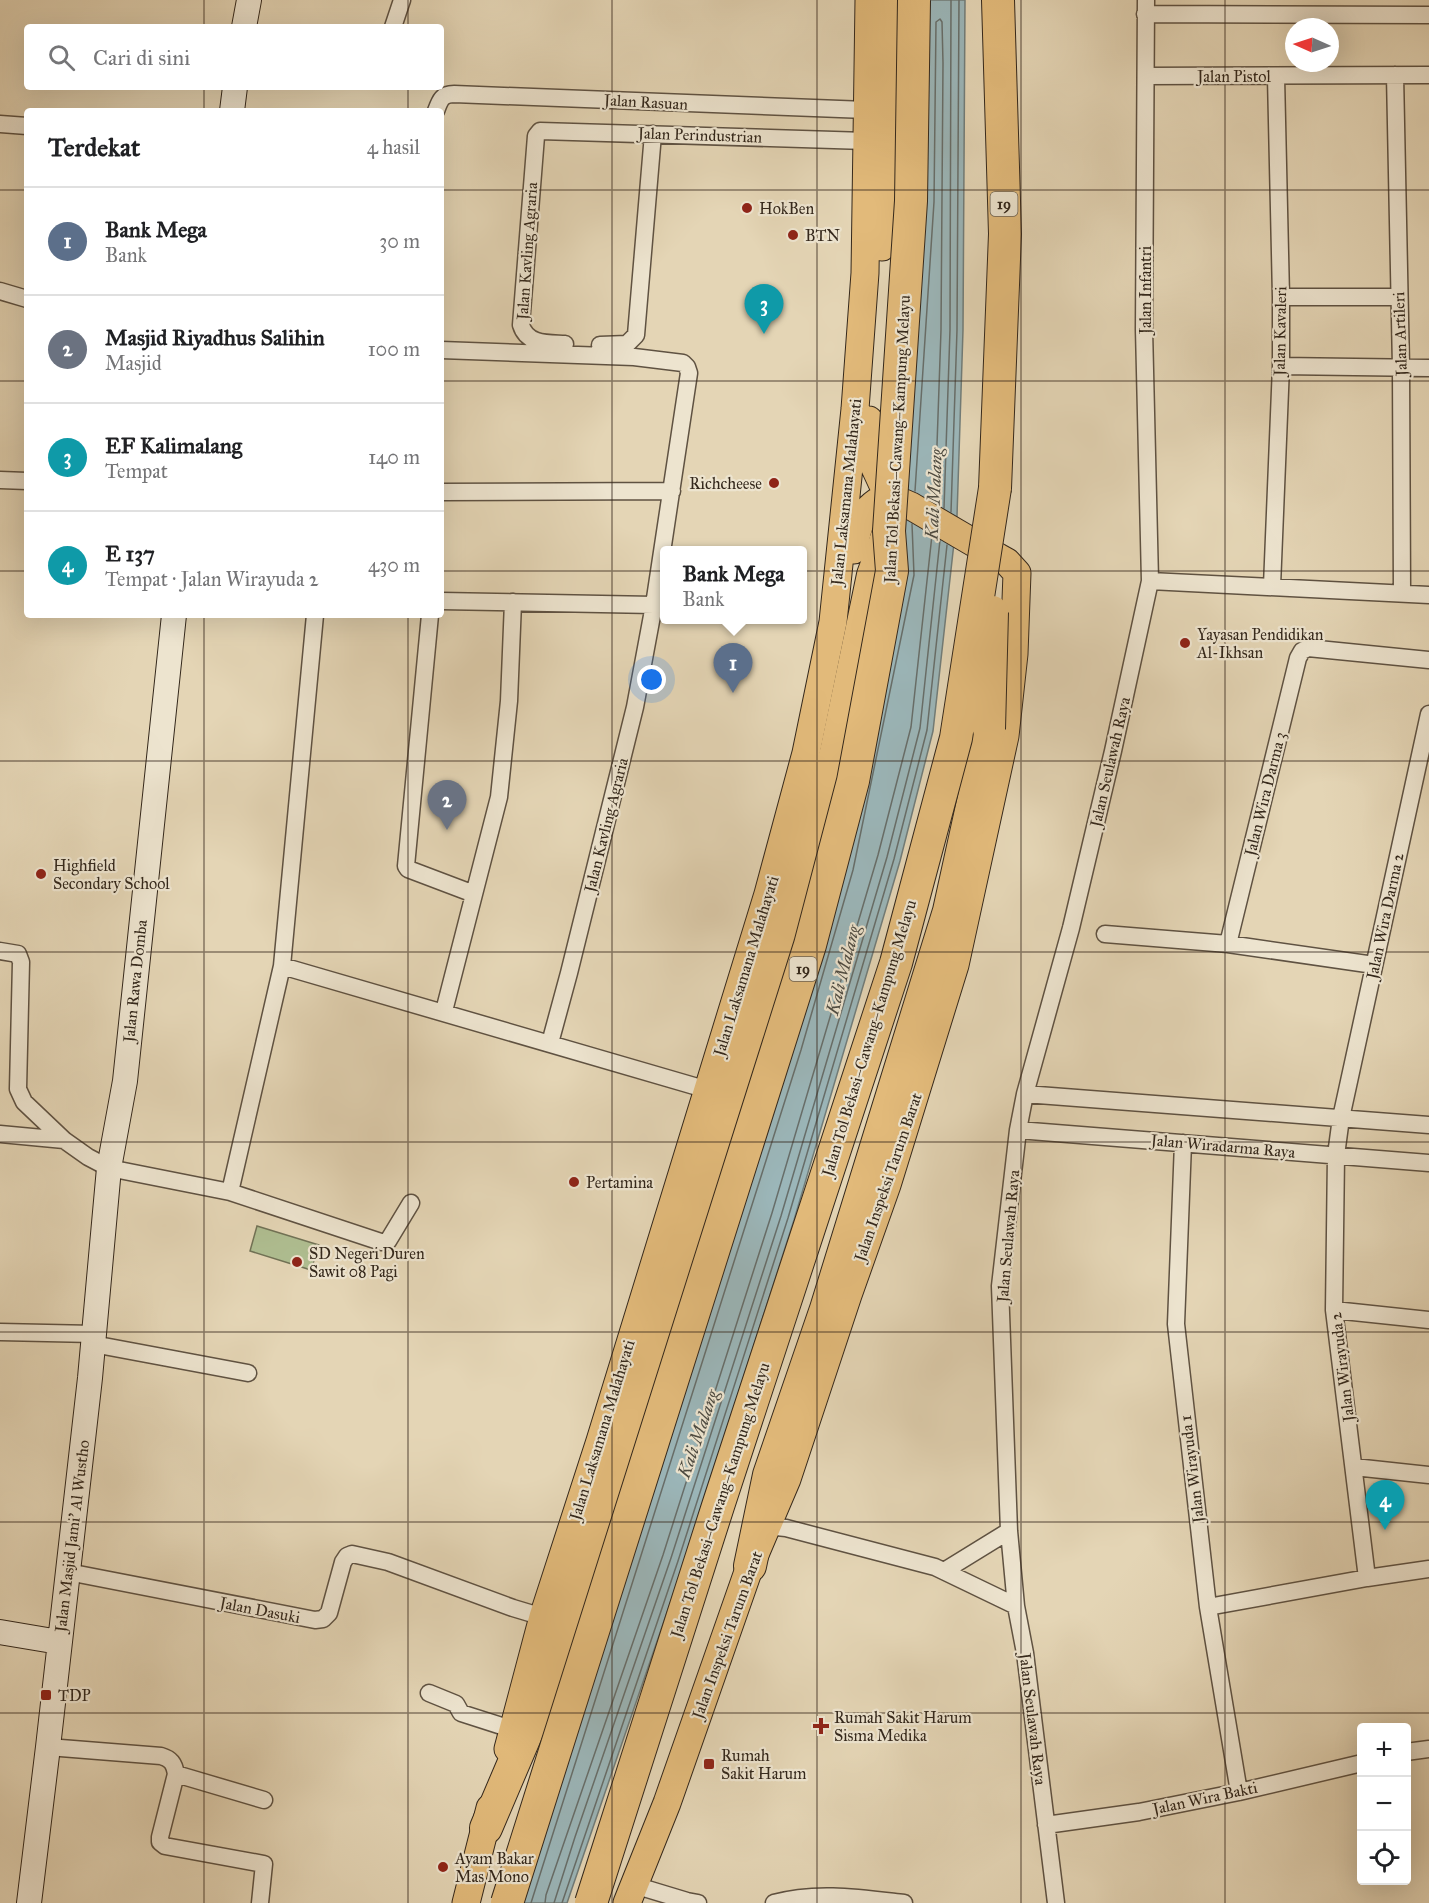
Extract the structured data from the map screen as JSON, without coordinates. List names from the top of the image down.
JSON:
{
  "streets": {
    "highway": ["19", "Jalan Tol Bekasi–Cawang–Kampung Melayu"],
    "main road": ["Jalan Laksamana Malahayati", "Jalan Inspeksi Tarum Barat"],
    "street": [
      "Jalan Pistol",
      "Jalan Rasuan",
      "Jalan Perindustrian",
      "Jalan Kavling Agraria",
      "Jalan Infantri",
      "Jalan Kavaleri",
      "Jalan Artileri",
      "Jalan Seulawah Raya",
      "Jalan Wira Darma 3",
      "Jalan Wira Darma 2",
      "Jalan Rawa Domba",
      "Jalan Wiradarma Raya",
      "Jalan Wirayuda 2",
      "Jalan Wirayuda 1",
      "Jalan Masjid Jami' Al Wustho",
      "Jalan Dasuki",
      "Jalan Wira Bakti"
    ]
  },
  "crossings": [
    ["Jalan Pistol", "Jalan Infantri"],
    ["Jalan Pistol", "Jalan Kavaleri"],
    ["Jalan Pistol", "Jalan Artileri"],
    ["Jalan Rasuan", "Jalan Laksamana Malahayati"],
    ["Jalan Perindustrian", "Jalan Kavling Agraria"],
    ["Jalan Perindustrian", "Jalan Laksamana Malahayati"],
    ["Jalan Infantri", "Jalan Seulawah Raya"],
    ["Jalan Laksamana Malahayati", "Jalan Inspeksi Tarum Barat"],
    ["Jalan Laksamana Malahayati", "Jalan Dasuki"],
    ["Jalan Seulawah Raya", "Jalan Wiradarma Raya"],
    ["Jalan Seulawah Raya", "Jalan Wira Bakti"],
    ["Jalan Wira Darma 2", "Jalan Wiradarma Raya"],
    ["Jalan Wira Darma 2", "Jalan Wirayuda 2"],
    ["Jalan Rawa Domba", "Jalan Masjid Jami' Al Wustho"],
    ["Jalan Wiradarma Raya", "Jalan Wirayuda 2"],
    ["Jalan Wiradarma Raya", "Jalan Wirayuda 1"],
    ["Jalan Wirayuda 1", "Jalan Wira Bakti"],
    ["Jalan Masjid Jami' Al Wustho", "Jalan Dasuki"]
  ],
  "water": ["Kali Malang"],
  "places": {
    "other": [
      "HokBen",
      "BTN",
      "Richcheese",
      "Yayasan Pendidikan Al-Ikhsan",
      "Highfield Secondary School",
      "Pertamina",
      "SD Negeri Duren Sawit 08 Pagi",
      "Ayam Bakar Mas Mono"
    ],
    "transit": ["TDP", "Rumah Sakit Harum"],
    "health": ["Rumah Sakit Harum Sisma Medika"]
  },
  "north": "left",
  "page": {
    "search": "Cari di sini",
    "heading": ["Terdekat", "4 hasil"],
    "list": [
      {
        "mark": "1",
        "name": "Bank Mega",
        "note": "Bank",
        "value": "30 m"
      },
      {
        "mark": "2",
        "name": "Masjid Riyadhus Salihin",
        "note": "Masjid",
        "value": "100 m"
      },
      {
        "mark": "3",
        "name": "EF Kalimalang",
        "note": "Tempat",
        "value": "140 m"
      },
      {
        "mark": "4",
        "name": "E 137",
        "note": "Tempat · Jalan Wirayuda 2",
        "value": "430 m"
      }
    ],
    "pins": [
      "3",
      "1",
      "2",
      "4"
    ],
    "popup": ["Bank Mega", "Bank"],
    "map_buttons": ["+", "−"]
  }
}
